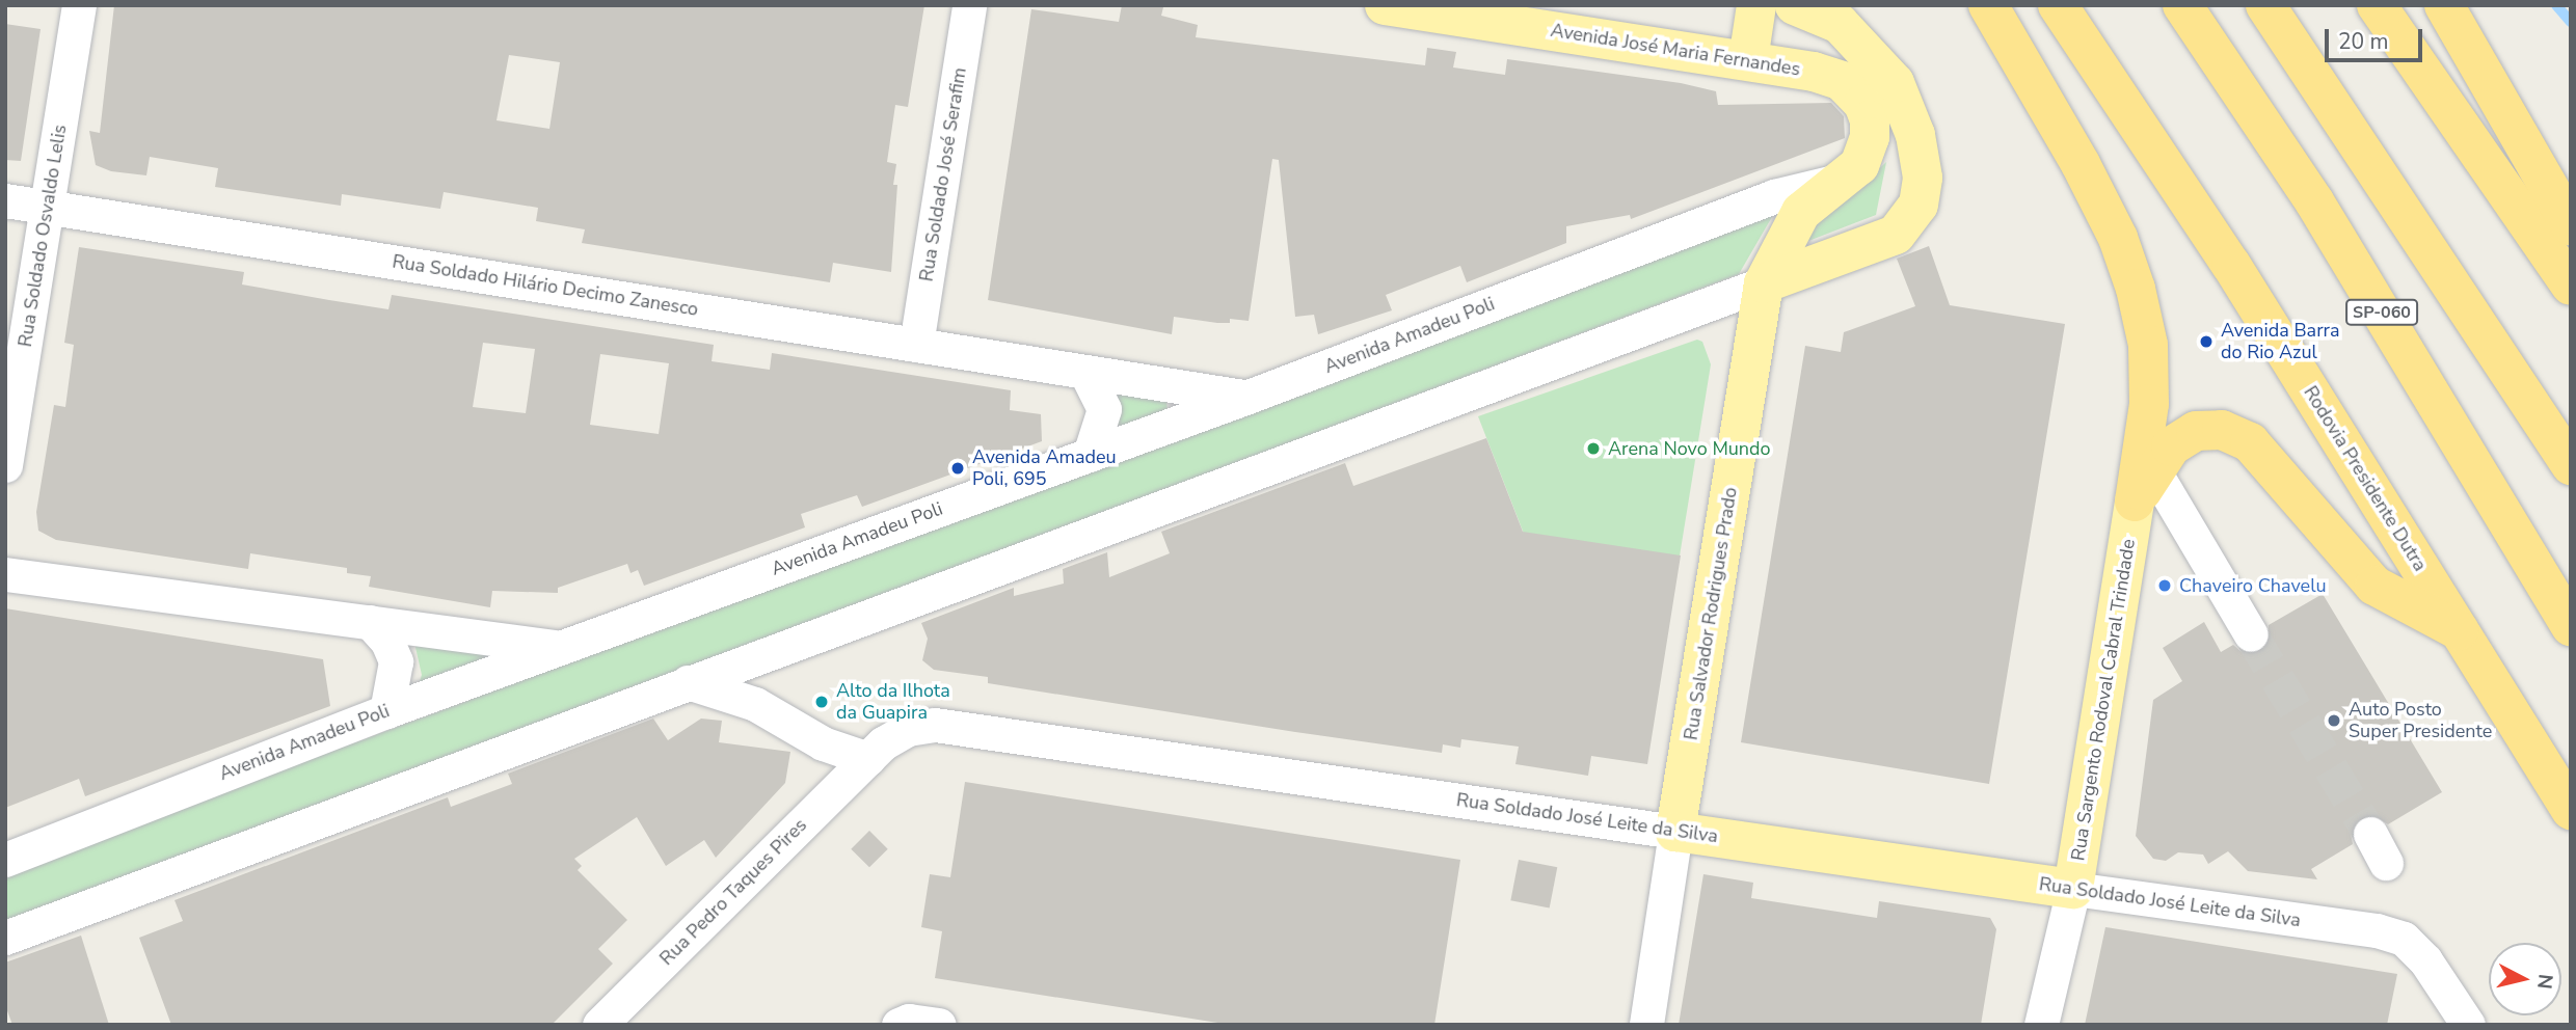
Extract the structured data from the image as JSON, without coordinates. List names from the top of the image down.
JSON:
{
  "streets": {
    "highway": ["SP-060", "Rodovia Presidente Dutra"],
    "main road": [
      "Avenida José Maria Fernandes",
      "Rua Salvador Rodrigues Prado",
      "Rua Sargento Rodoval Cabral Trindade",
      "Rua Soldado José Leite da Silva"
    ],
    "street": [
      "Rua Soldado José Serafim",
      "Rua Soldado Osvaldo Lelis",
      "Rua Soldado Hilário Decimo Zanesco",
      "Avenida Amadeu Poli",
      "Rua Pedro Taques Pires"
    ]
  },
  "crossings": [
    ["Avenida José Maria Fernandes", "Avenida Amadeu Poli"],
    ["Avenida José Maria Fernandes", "Rua Salvador Rodrigues Prado"],
    ["Rua Soldado José Serafim", "Rua Soldado Hilário Decimo Zanesco"],
    ["Rua Soldado Osvaldo Lelis", "Rua Soldado Hilário Decimo Zanesco"],
    ["Rua Soldado Hilário Decimo Zanesco", "Avenida Amadeu Poli"],
    ["Avenida Amadeu Poli", "Rua Salvador Rodrigues Prado"],
    ["Rua Salvador Rodrigues Prado", "Rua Soldado José Leite da Silva"],
    ["Rua Sargento Rodoval Cabral Trindade", "Rua Soldado José Leite da Silva"],
    ["Rua Soldado José Leite da Silva", "Rua Pedro Taques Pires"]
  ],
  "places": [
    "Avenida Barra do Rio Azul",
    "Arena Novo Mundo",
    "Avenida Amadeu Poli, 695",
    "Chaveiro Chavelu",
    "Alto da Ilhota da Guapira",
    "Auto Posto Super Presidente"
  ],
  "scale_bar": "20 m",
  "north": "right"
}
